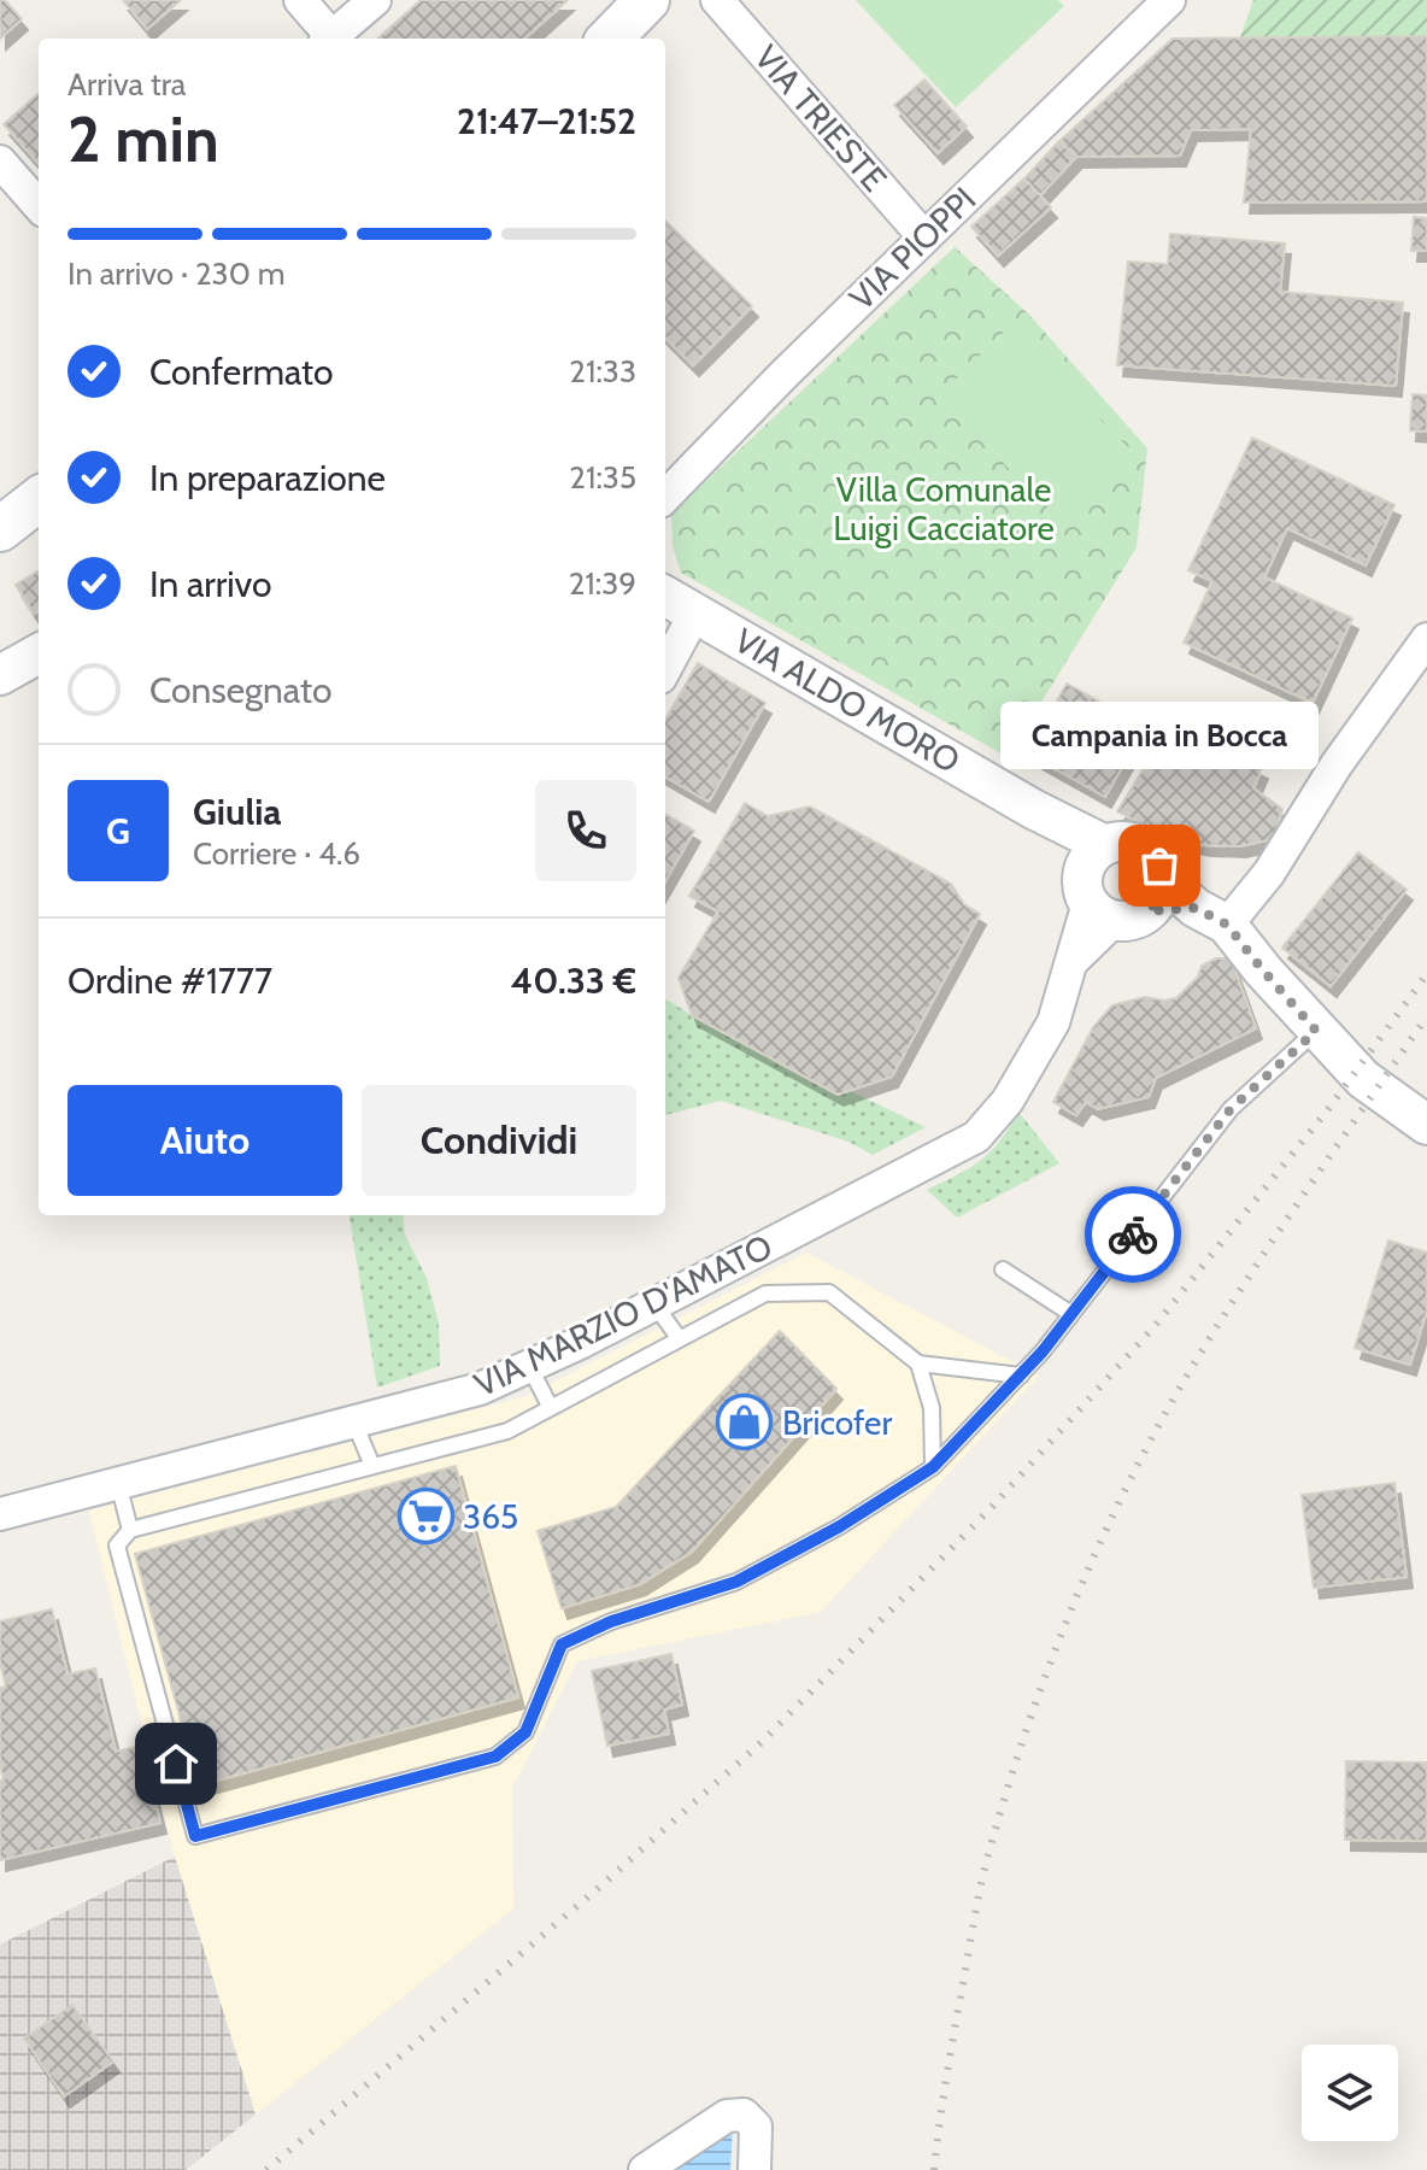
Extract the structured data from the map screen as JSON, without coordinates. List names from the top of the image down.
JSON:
{
  "streets": {
    "street": [
      "VIA TRIESTE",
      "VIA PIOPPI",
      "VIA ALDO MORO",
      "VIA MARZIO D'AMATO"
    ]
  },
  "crossings": [
    ["VIA TRIESTE", "VIA PIOPPI"],
    ["VIA ALDO MORO", "VIA MARZIO D'AMATO"]
  ],
  "parks": ["Villa Comunale Luigi Cacciatore"],
  "places": {
    "other": ["Campania in Bocca"],
    "shop": ["Bricofer"],
    "supermarket": ["365"]
  },
  "page": {
    "heading": ["2 min", "Arriva tra", "21:47–21:52"],
    "panel": [
      "Giulia",
      "Corriere · 4.6",
      "Ordine #1777",
      "40.33 €"
    ],
    "bar": "In arrivo · 230 m",
    "list": [
      ["Confermato", "21:33"],
      ["In preparazione", "21:35"],
      ["In arrivo", "21:39"],
      "Consegnato"
    ],
    "bubble": "Campania in Bocca",
    "round": "G",
    "buttons": ["Aiuto", "Condividi"]
  }
}
